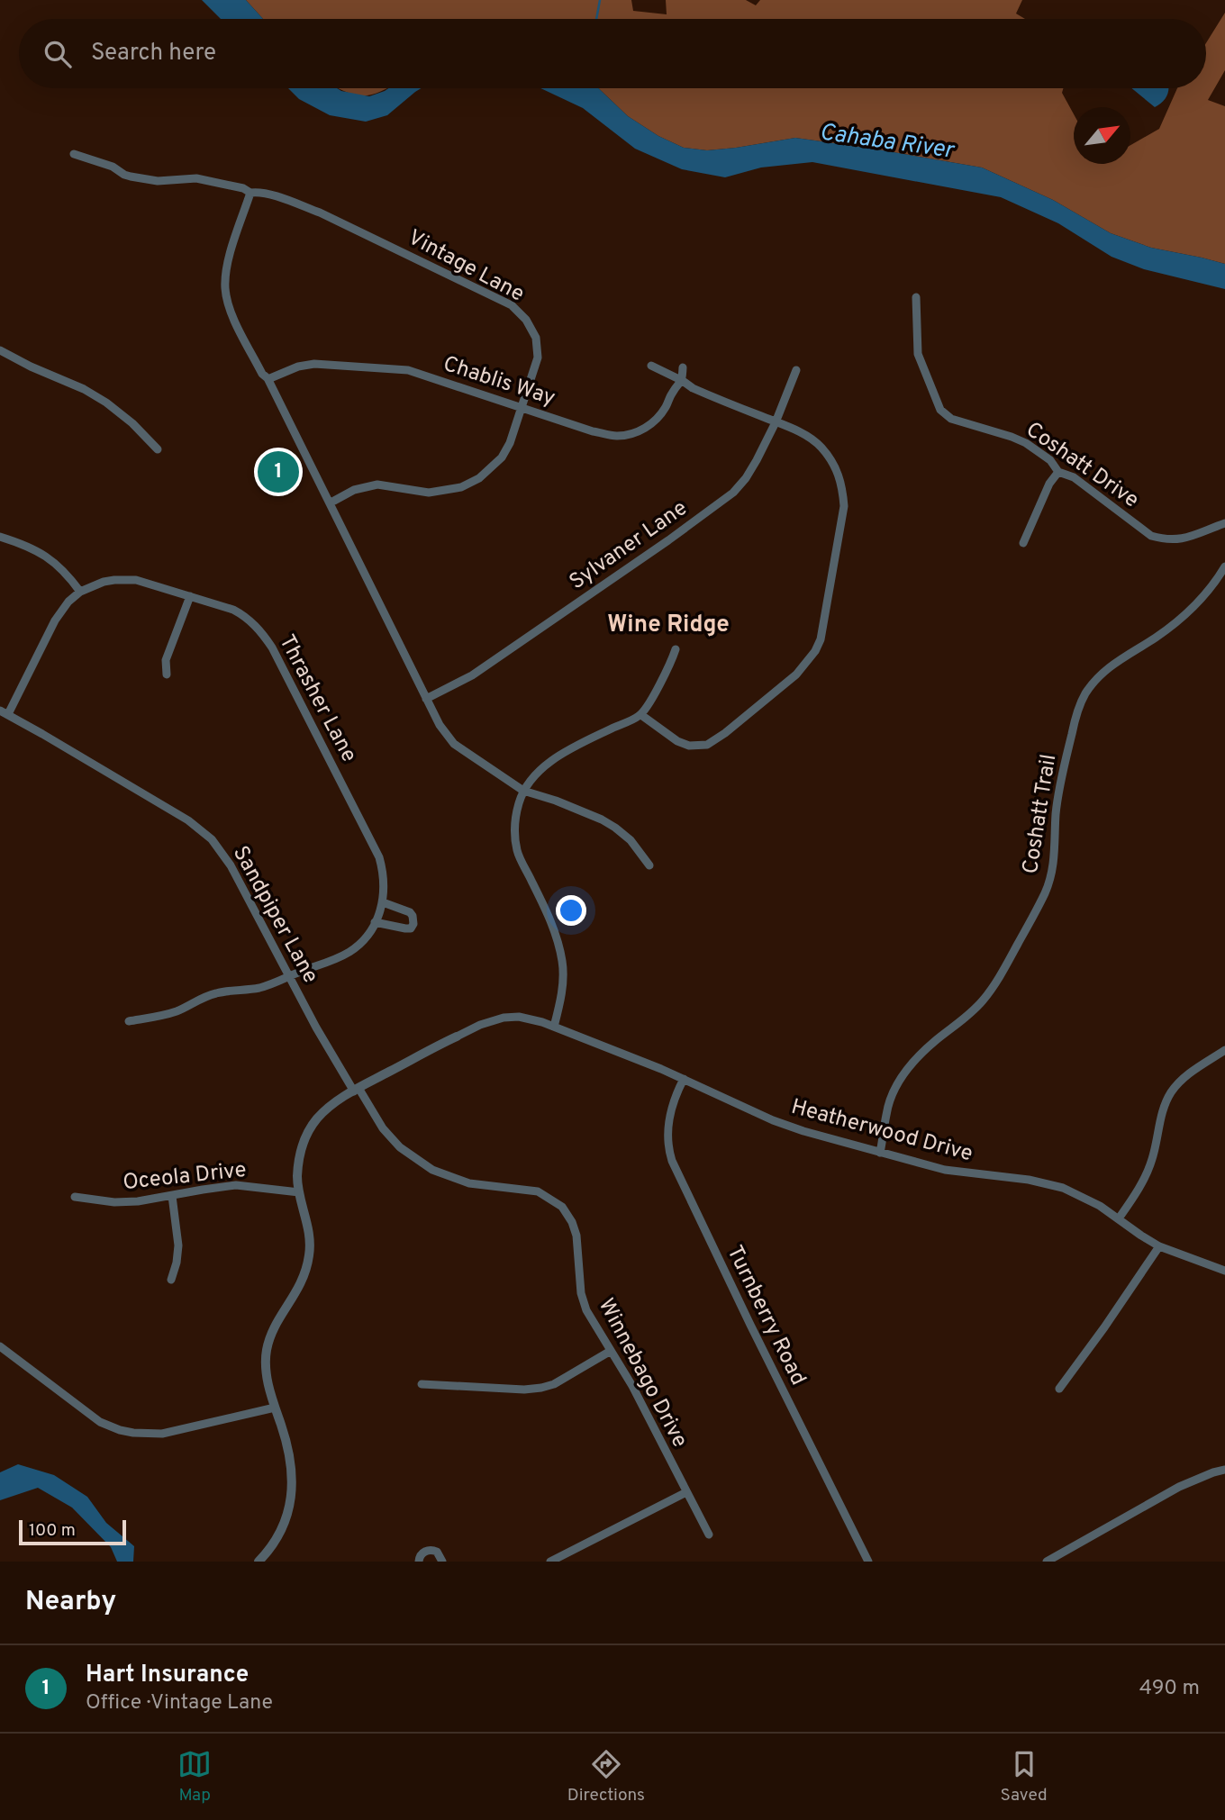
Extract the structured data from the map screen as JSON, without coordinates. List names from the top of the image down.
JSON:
{
  "streets": {
    "street": [
      "Vintage Lane",
      "Chablis Way",
      "Coshatt Drive",
      "Sylvaner Lane",
      "Thrasher Lane",
      "Coshatt Trail",
      "Sandpiper Lane",
      "Heatherwood Drive",
      "Oceola Drive",
      "Turnberry Road",
      "Winnebago Drive"
    ]
  },
  "crossings": [
    ["Vintage Lane", "Chablis Way"],
    ["Thrasher Lane", "Sandpiper Lane"],
    ["Coshatt Trail", "Heatherwood Drive"],
    ["Sandpiper Lane", "Winnebago Drive"],
    ["Heatherwood Drive", "Turnberry Road"]
  ],
  "districts": ["Wine Ridge"],
  "water": ["Cahaba River"],
  "scale_bar": "100 m",
  "north": "top right",
  "page": {
    "search": "Search here",
    "pins": "1",
    "scale": "100 m",
    "heading": "Nearby",
    "list": [
      {
        "mark": "1",
        "name": "Hart Insurance",
        "note": "Office · Vintage Lane",
        "value": "490 m"
      }
    ],
    "nav": ["Map", "Directions", "Saved"]
  }
}
